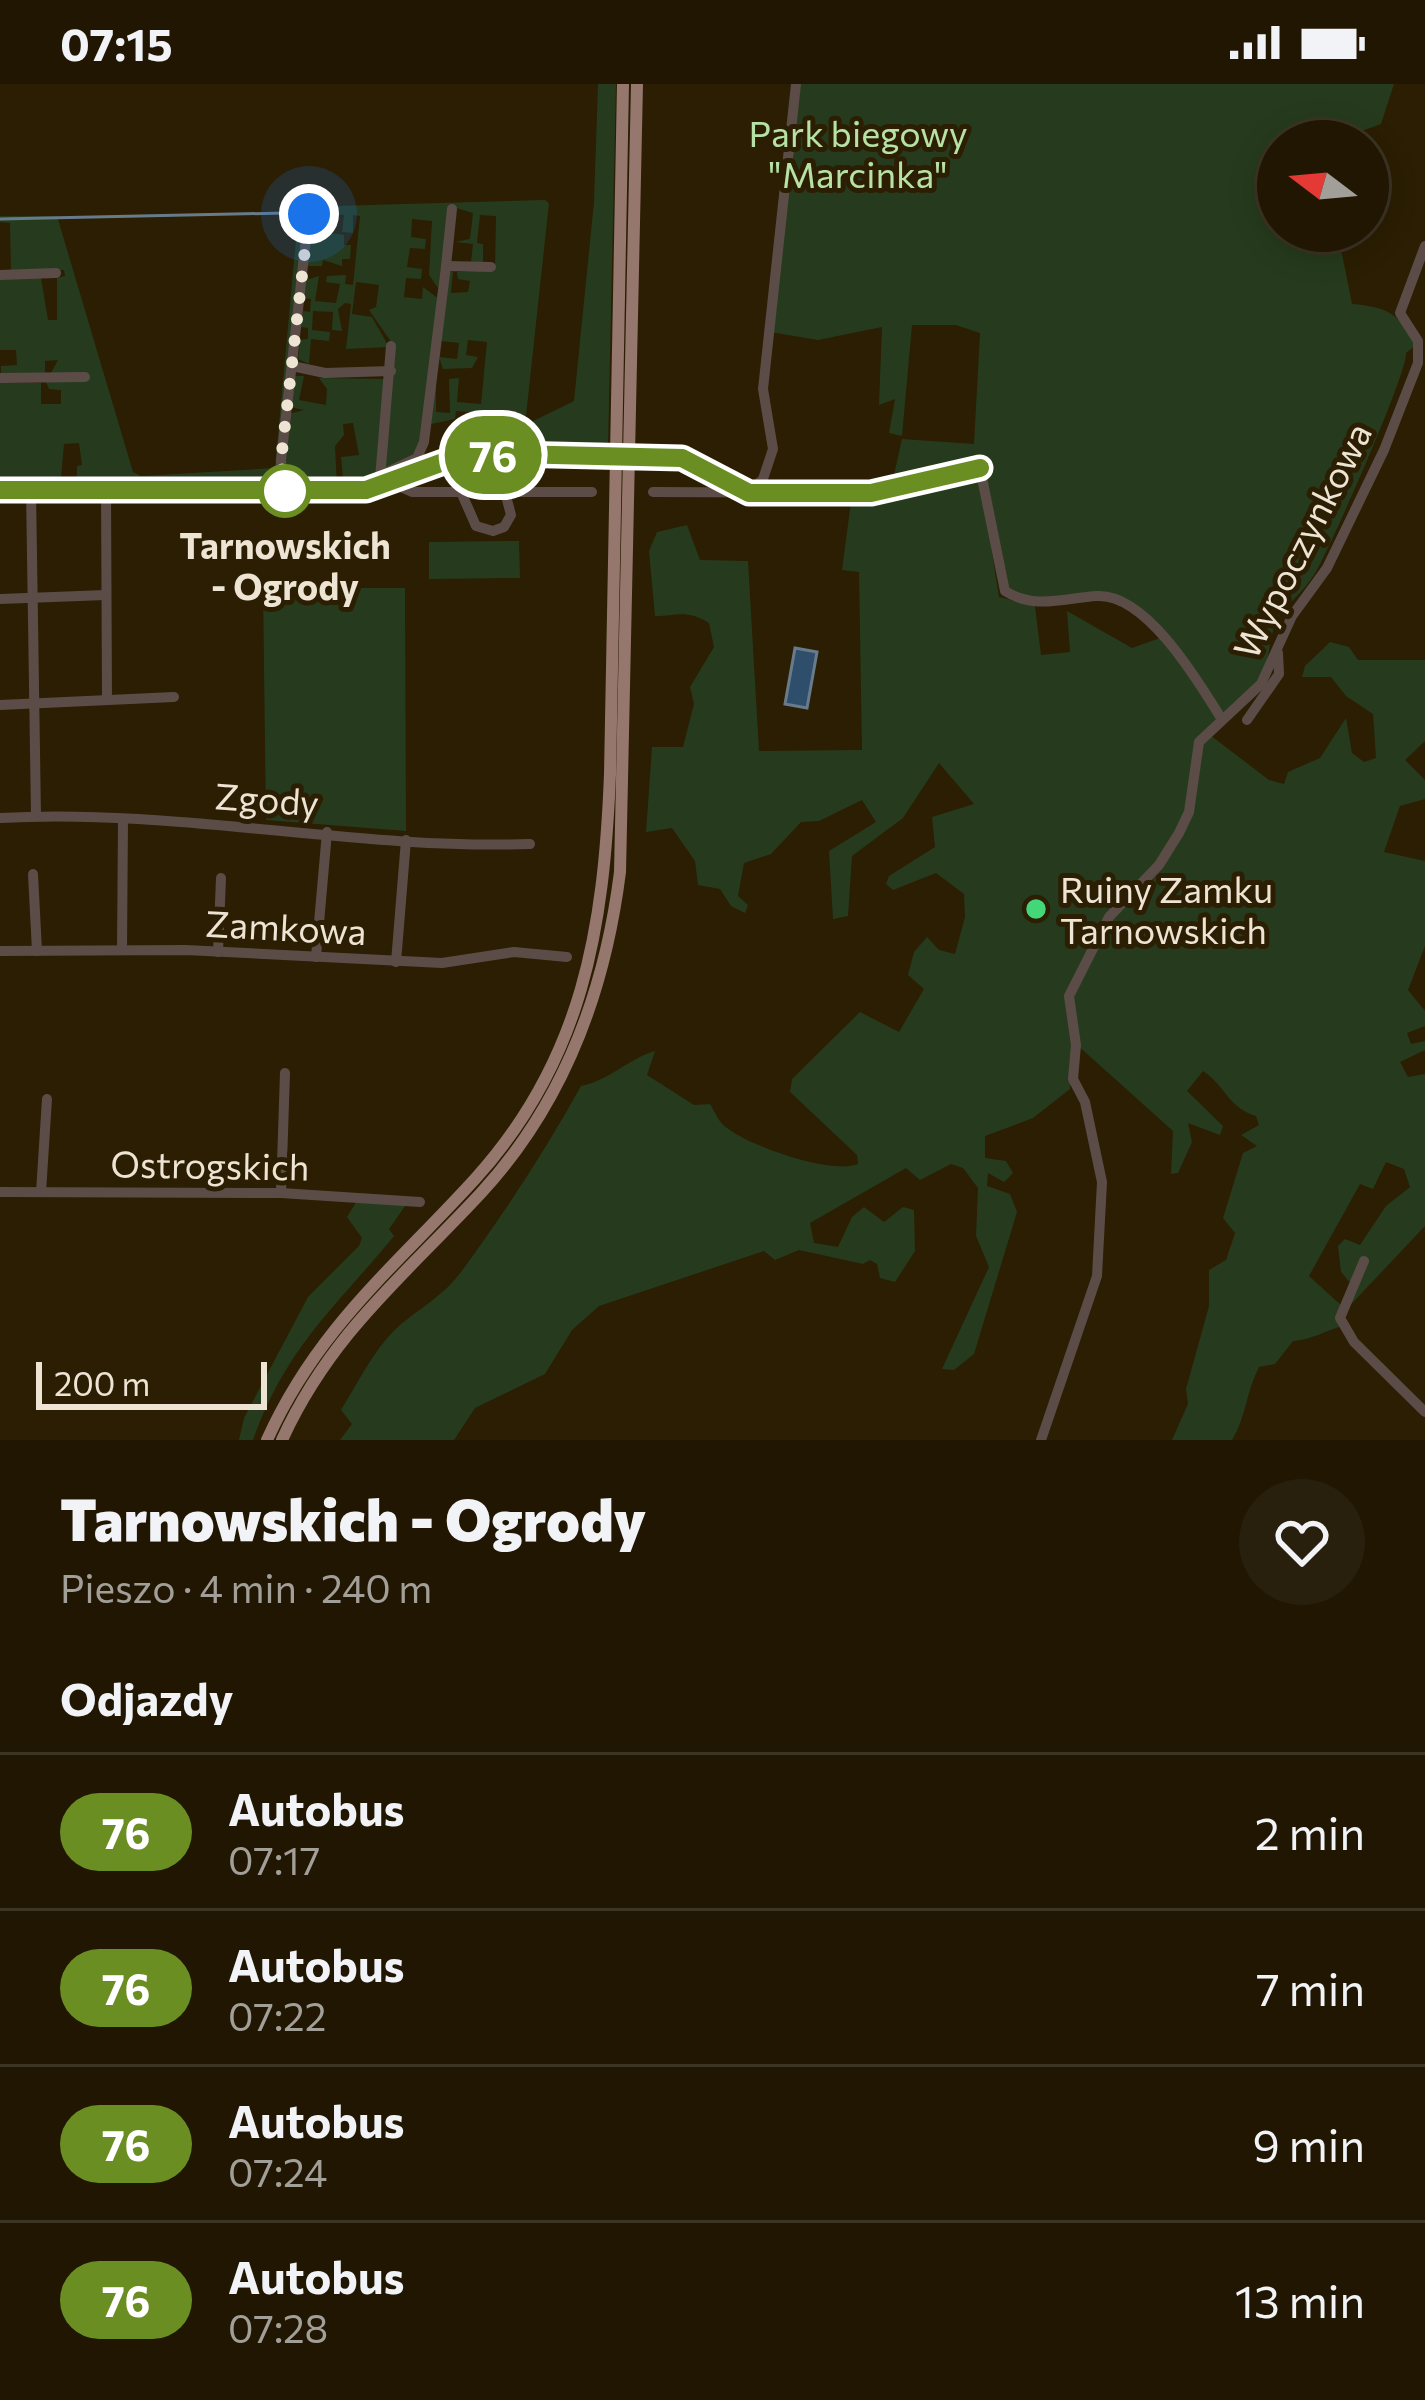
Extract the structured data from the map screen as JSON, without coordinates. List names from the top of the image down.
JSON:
{
  "streets": {
    "street": [
      "Wypoczynkowa",
      "Zgody",
      "Zamkowa",
      "Ostrogskich"
    ]
  },
  "parks": ["Park biegowy \"Marcinka\""],
  "places": ["Tarnowskich - Ogrody", "Ruiny Zamku Tarnowskich"],
  "lines": ["bus line 76"],
  "scale_bar": "200 m",
  "north": "left",
  "page": {
    "status": "07:15",
    "on_map": "76",
    "scale": "200 m",
    "heading": [
      ["Tarnowskich - Ogrody", "Pieszo · 4 min · 240 m"],
      "Odjazdy"
    ],
    "list": [
      {
        "mark": "76",
        "name": "Autobus",
        "note": "07:17",
        "value": "2 min"
      },
      {
        "mark": "76",
        "name": "Autobus",
        "note": "07:22",
        "value": "7 min"
      },
      {
        "mark": "76",
        "name": "Autobus",
        "note": "07:24",
        "value": "9 min"
      },
      {
        "mark": "76",
        "name": "Autobus",
        "note": "07:28",
        "value": "13 min"
      }
    ]
  }
}
